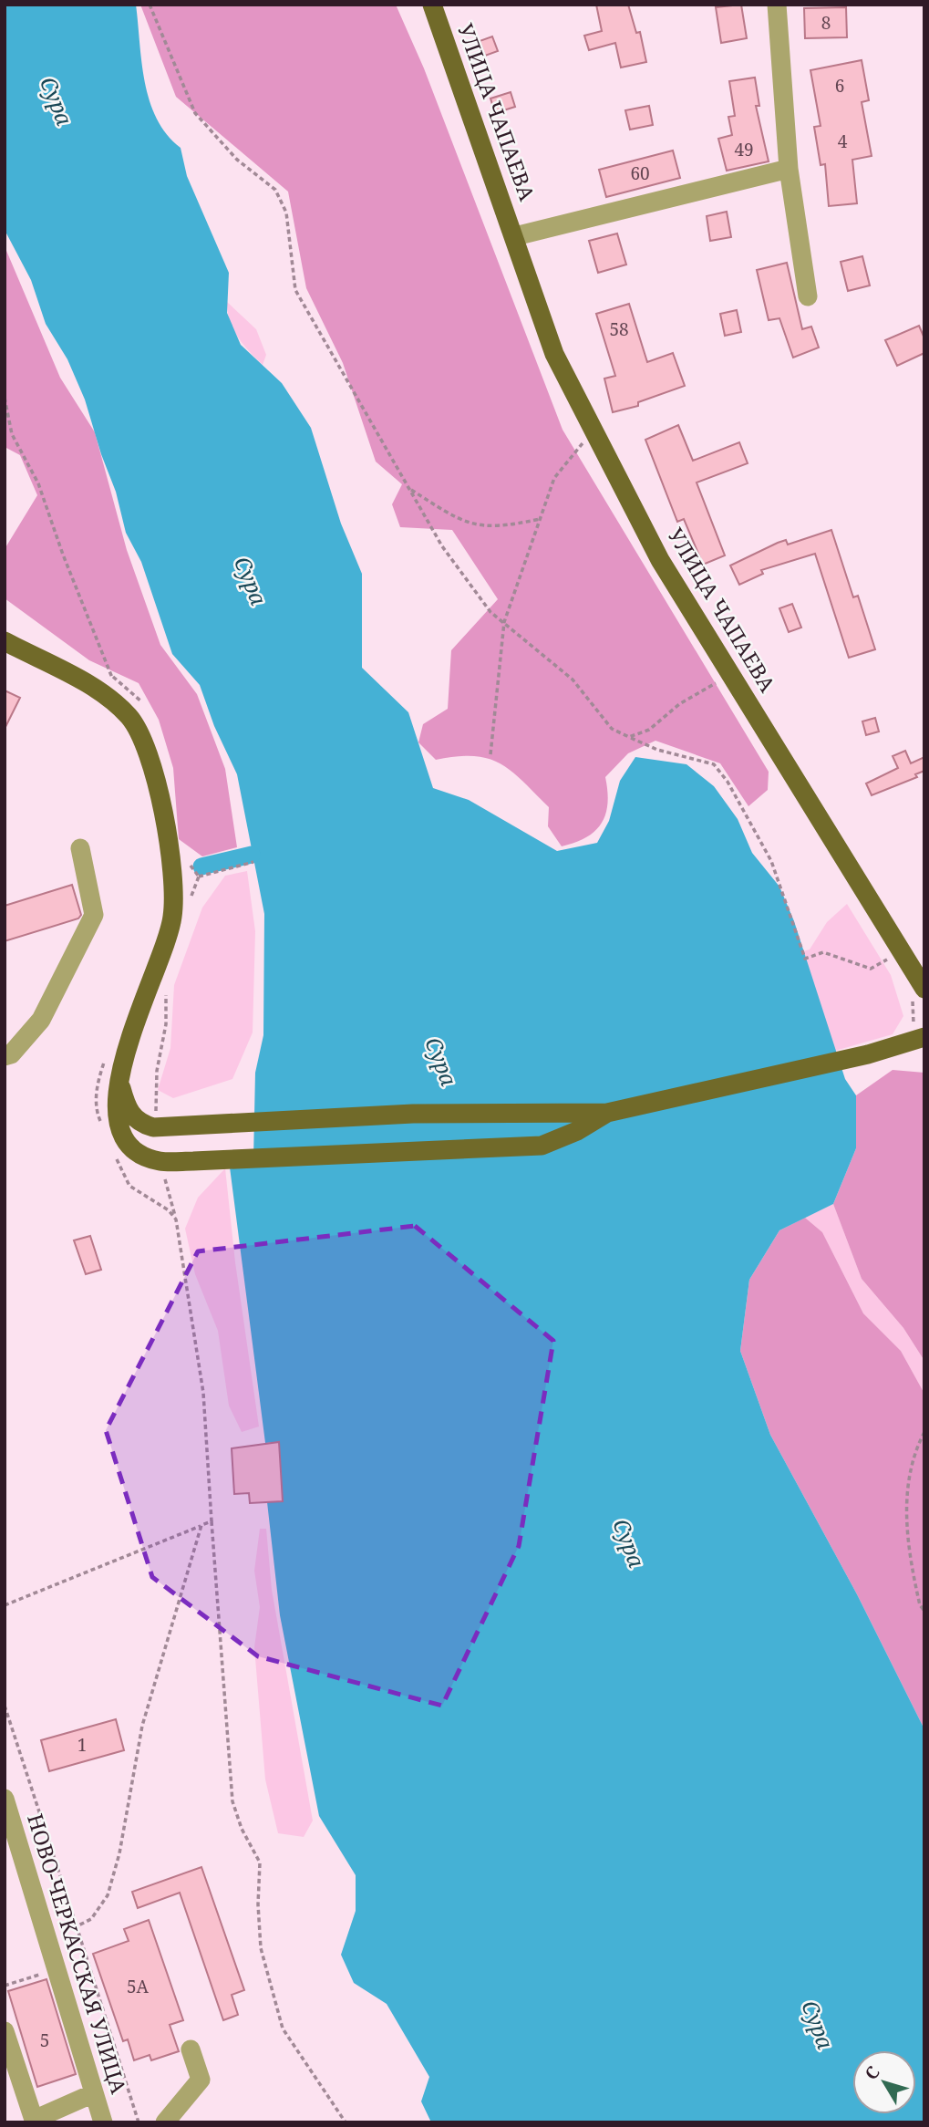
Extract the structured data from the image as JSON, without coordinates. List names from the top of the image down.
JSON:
{
  "streets": {
    "main road": ["УЛИЦА ЧАПАЕВА"],
    "street": ["НОВО-ЧЕРКАССКАЯ УЛИЦА"]
  },
  "water": ["Сура"],
  "house_numbers": [
    "8",
    "6",
    "4",
    "49",
    "60",
    "58",
    "1",
    "5А",
    "5"
  ],
  "north": "top left"
}
